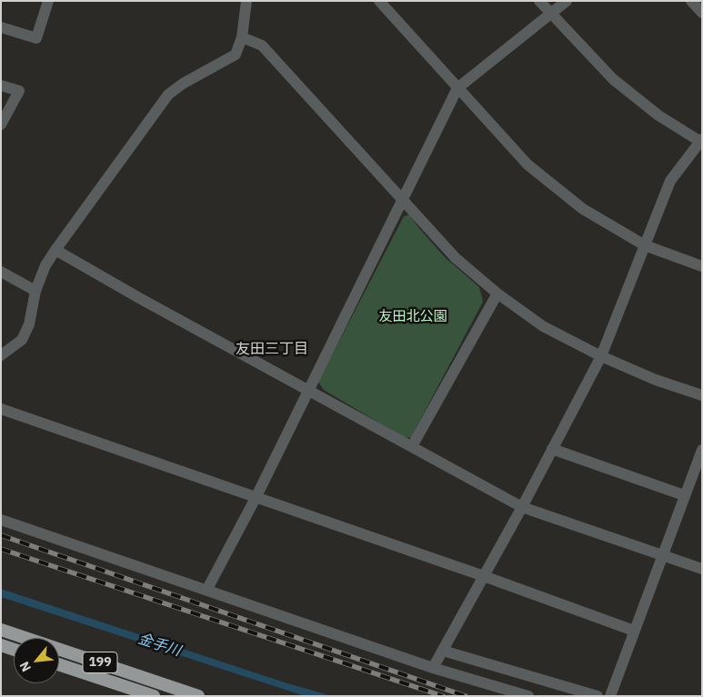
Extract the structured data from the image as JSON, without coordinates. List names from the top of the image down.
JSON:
{
  "streets": {
    "highway": ["199"]
  },
  "districts": ["友田三丁目"],
  "water": ["金手川"],
  "parks": ["友田北公園"],
  "north": "bottom left"
}
